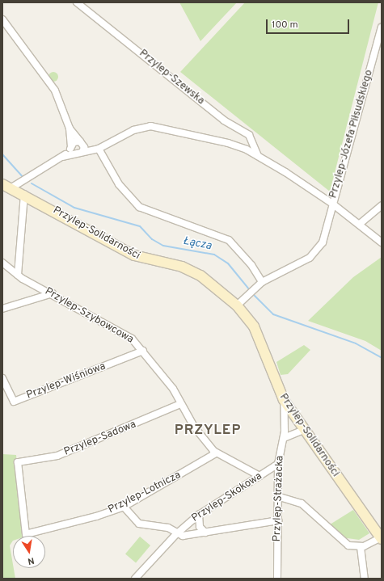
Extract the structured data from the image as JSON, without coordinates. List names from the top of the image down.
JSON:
{
  "streets": {
    "main road": ["Przylep-Solidarności"],
    "street": [
      "Przylep-Szewska",
      "Przylep-Józefa Piłsudskiego",
      "Przylep-Szybowcowa",
      "Przylep-Wiśniowa",
      "Przylep-Sadowa",
      "Przylep-Lotnicza",
      "Przylep-Skokowa",
      "Przylep-Strażacka"
    ]
  },
  "crossings": [
    ["Przylep-Józefa Piłsudskiego", "Przylep-Solidarności"],
    ["Przylep-Solidarności", "Przylep-Strażacka"],
    ["Przylep-Szybowcowa", "Przylep-Wiśniowa"],
    ["Przylep-Szybowcowa", "Przylep-Sadowa"],
    ["Przylep-Szybowcowa", "Przylep-Lotnicza"],
    ["Przylep-Szybowcowa", "Przylep-Skokowa"],
    ["Przylep-Sadowa", "Przylep-Lotnicza"],
    ["Przylep-Skokowa", "Przylep-Strażacka"]
  ],
  "districts": ["PRZYLEP"],
  "water": ["Łącza"],
  "scale_bar": "100 m",
  "north": "bottom"
}
